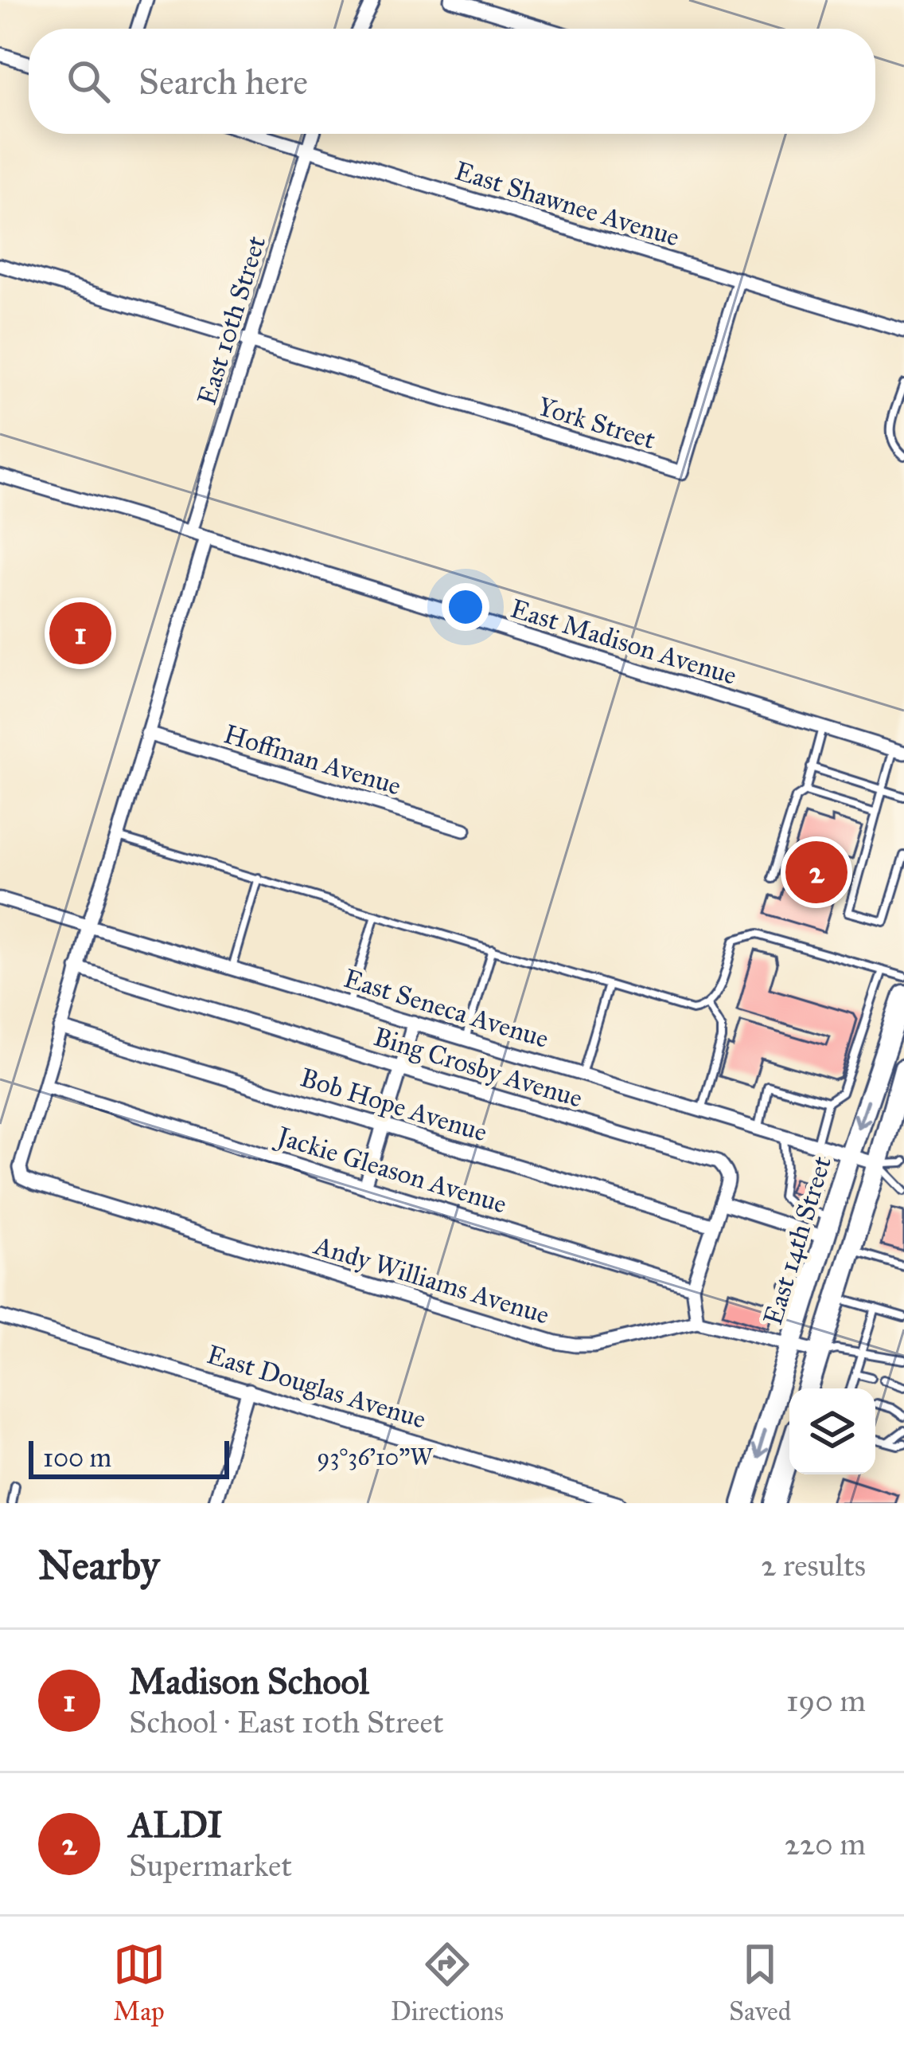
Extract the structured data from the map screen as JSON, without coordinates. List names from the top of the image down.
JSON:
{
  "streets": {
    "main road": ["East 14th Street"],
    "street": [
      "East Shawnee Avenue",
      "East 10th Street",
      "York Street",
      "East Madison Avenue",
      "Hoffman Avenue",
      "East Seneca Avenue",
      "Bing Crosby Avenue",
      "Bob Hope Avenue",
      "Jackie Gleason Avenue",
      "Andy Williams Avenue",
      "East Douglas Avenue"
    ]
  },
  "crossings": [
    ["East Shawnee Avenue", "East 10th Street"],
    ["East Shawnee Avenue", "York Street"],
    ["East 10th Street", "York Street"],
    ["East 10th Street", "East Madison Avenue"],
    ["East Seneca Avenue", "East 14th Street"],
    ["Jackie Gleason Avenue", "Andy Williams Avenue"],
    ["East 14th Street", "Andy Williams Avenue"]
  ],
  "scale_bar": "100 m",
  "page": {
    "search": "Search here",
    "pins": ["1", "2"],
    "scale": "100 m",
    "heading": ["Nearby", "2 results"],
    "list": [
      {
        "mark": "1",
        "name": "Madison School",
        "note": "School · East 10th Street",
        "value": "190 m"
      },
      {
        "mark": "2",
        "name": "ALDI",
        "note": "Supermarket",
        "value": "220 m"
      }
    ],
    "nav": ["Map", "Directions", "Saved"]
  },
  "coordinates": ["93°36'10\"W"]
}
